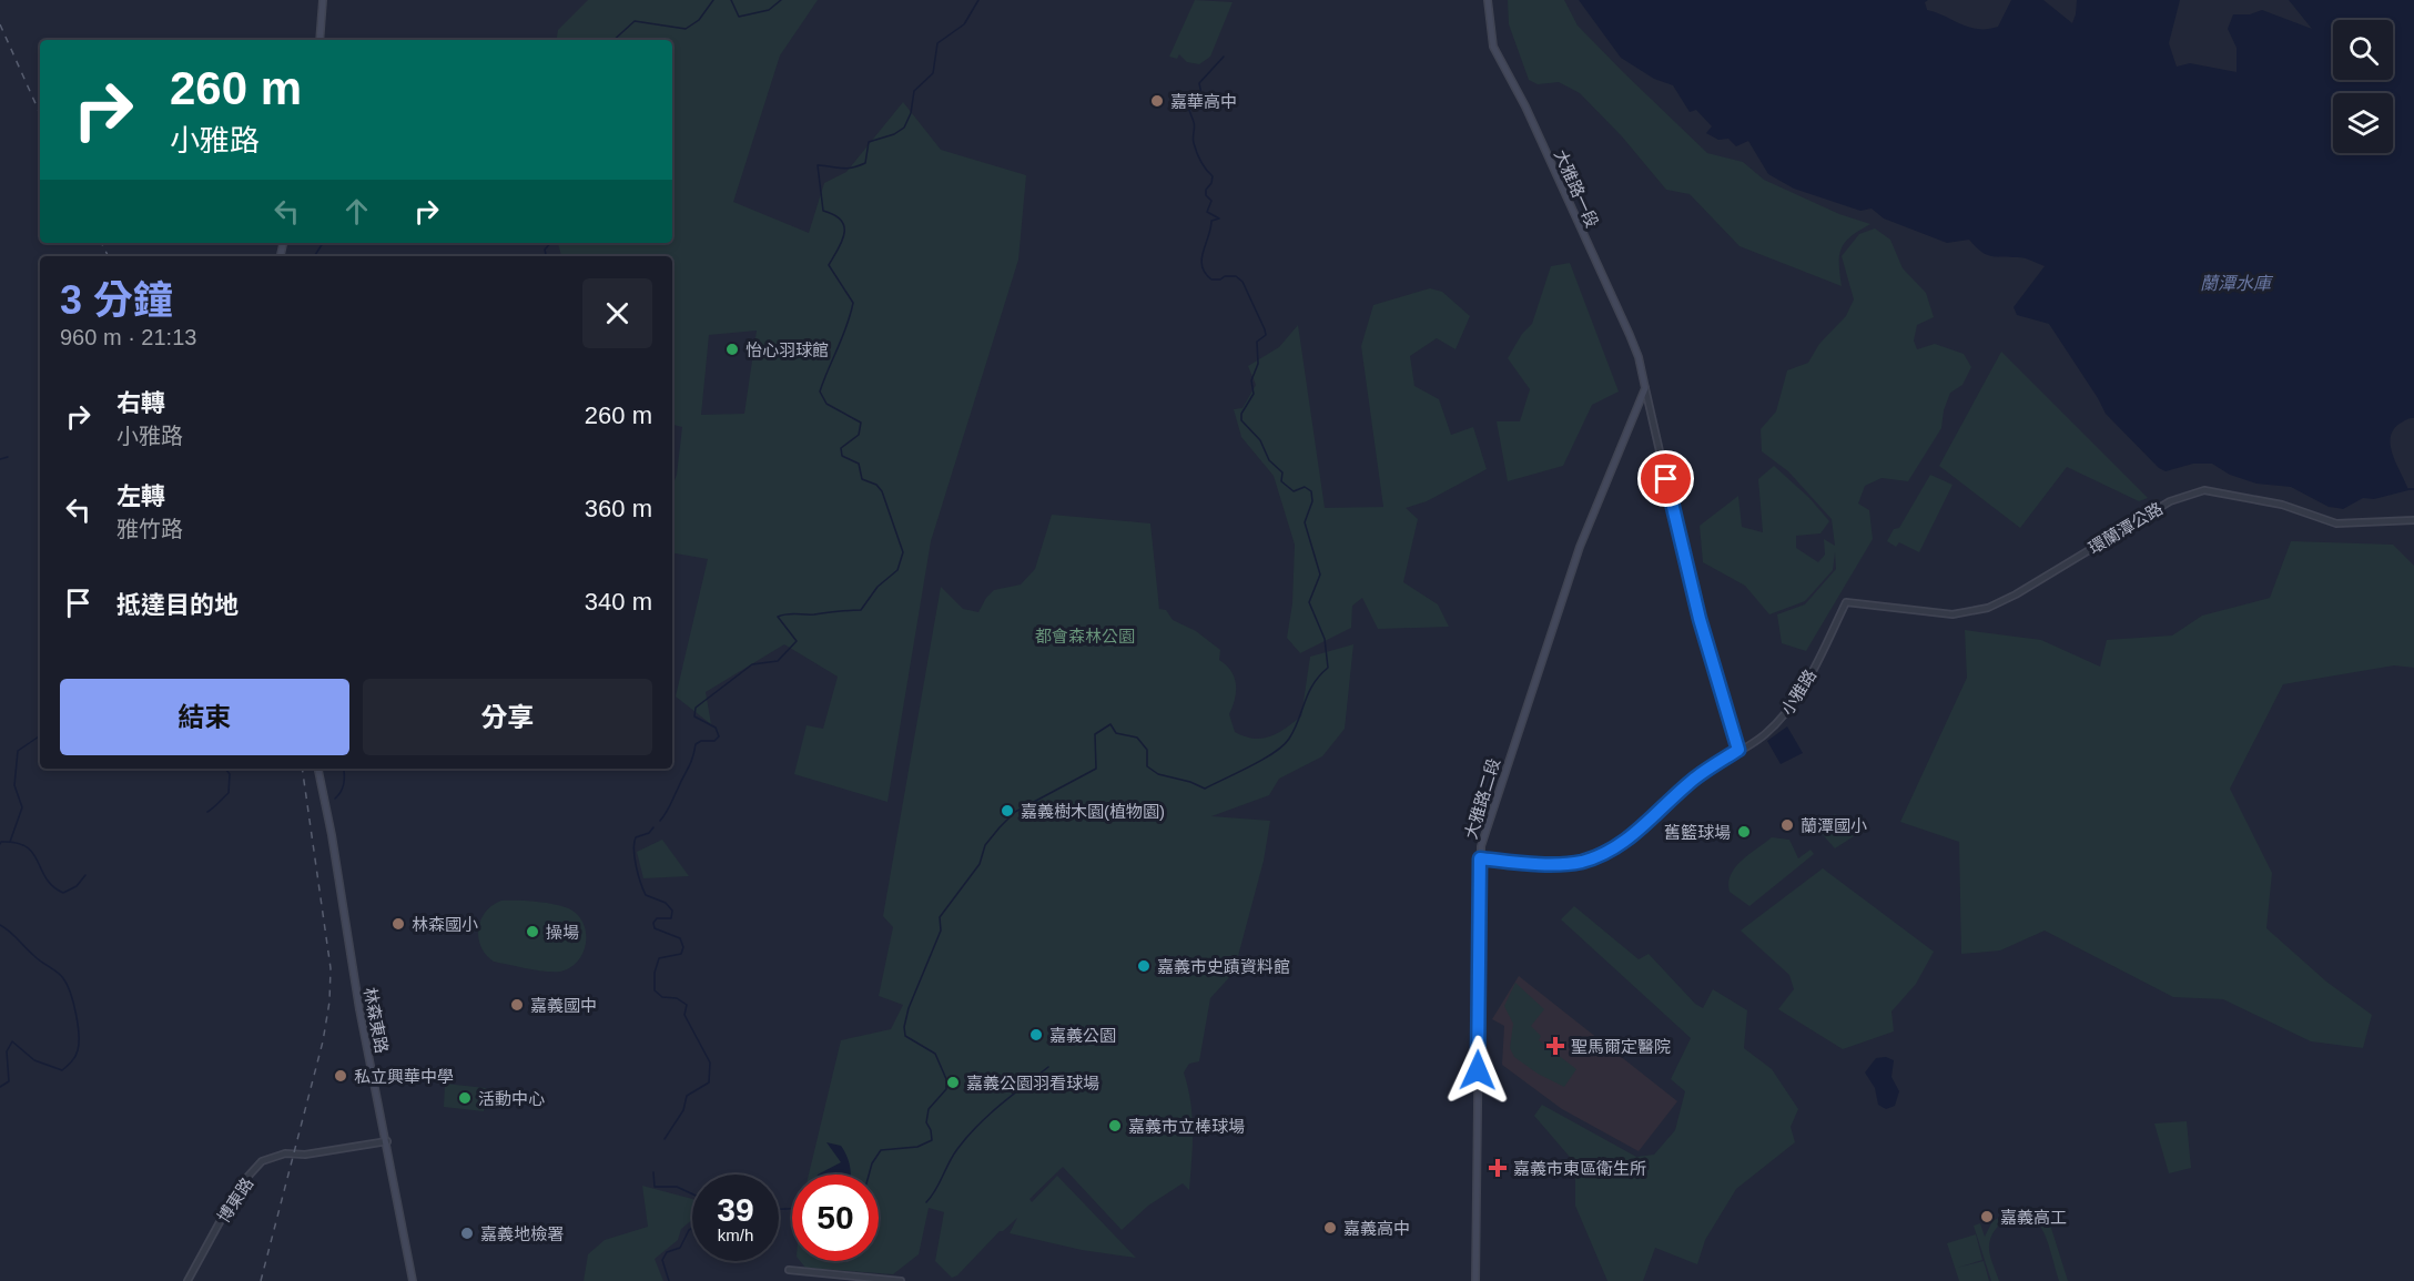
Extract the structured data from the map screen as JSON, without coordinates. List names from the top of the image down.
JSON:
{
  "streets": {
    "main road": ["大雅路一段", "大雅路二段", "林森東路"],
    "street": ["環蘭潭公路", "小雅路", "博東路"]
  },
  "crossings": [
    ["大雅路一段", "大雅路二段"],
    ["環蘭潭公路", "小雅路"],
    ["小雅路", "大雅路二段"],
    ["林森東路", "博東路"]
  ],
  "water": ["蘭潭水庫"],
  "parks": ["都會森林公園"],
  "places": {
    "other": [
      "嘉華高中",
      "怡心羽球館",
      "嘉義樹木園(植物園)",
      "蘭潭國小",
      "舊籃球場",
      "林森國小",
      "操場",
      "嘉義市史蹟資料館",
      "嘉義國中",
      "嘉義公園",
      "私立興華中學",
      "嘉義公園羽看球場",
      "活動中心",
      "嘉義市立棒球場",
      "嘉義高工",
      "嘉義高中",
      "嘉義地檢署"
    ],
    "health": ["聖馬爾定醫院", "嘉義市東區衛生所"]
  },
  "page": {
    "turn": ["260 m", "小雅路"],
    "heading": ["3 分鐘", "960 m · 21:13"],
    "list": [
      {
        "name": "右轉",
        "note": "小雅路",
        "value": "260 m"
      },
      {
        "name": "左轉",
        "note": "雅竹路",
        "value": "360 m"
      },
      {
        "name": "抵達目的地",
        "value": "340 m"
      }
    ],
    "buttons": ["結束", "分享"],
    "speed": "39 km/h",
    "limit": "50"
  }
}
